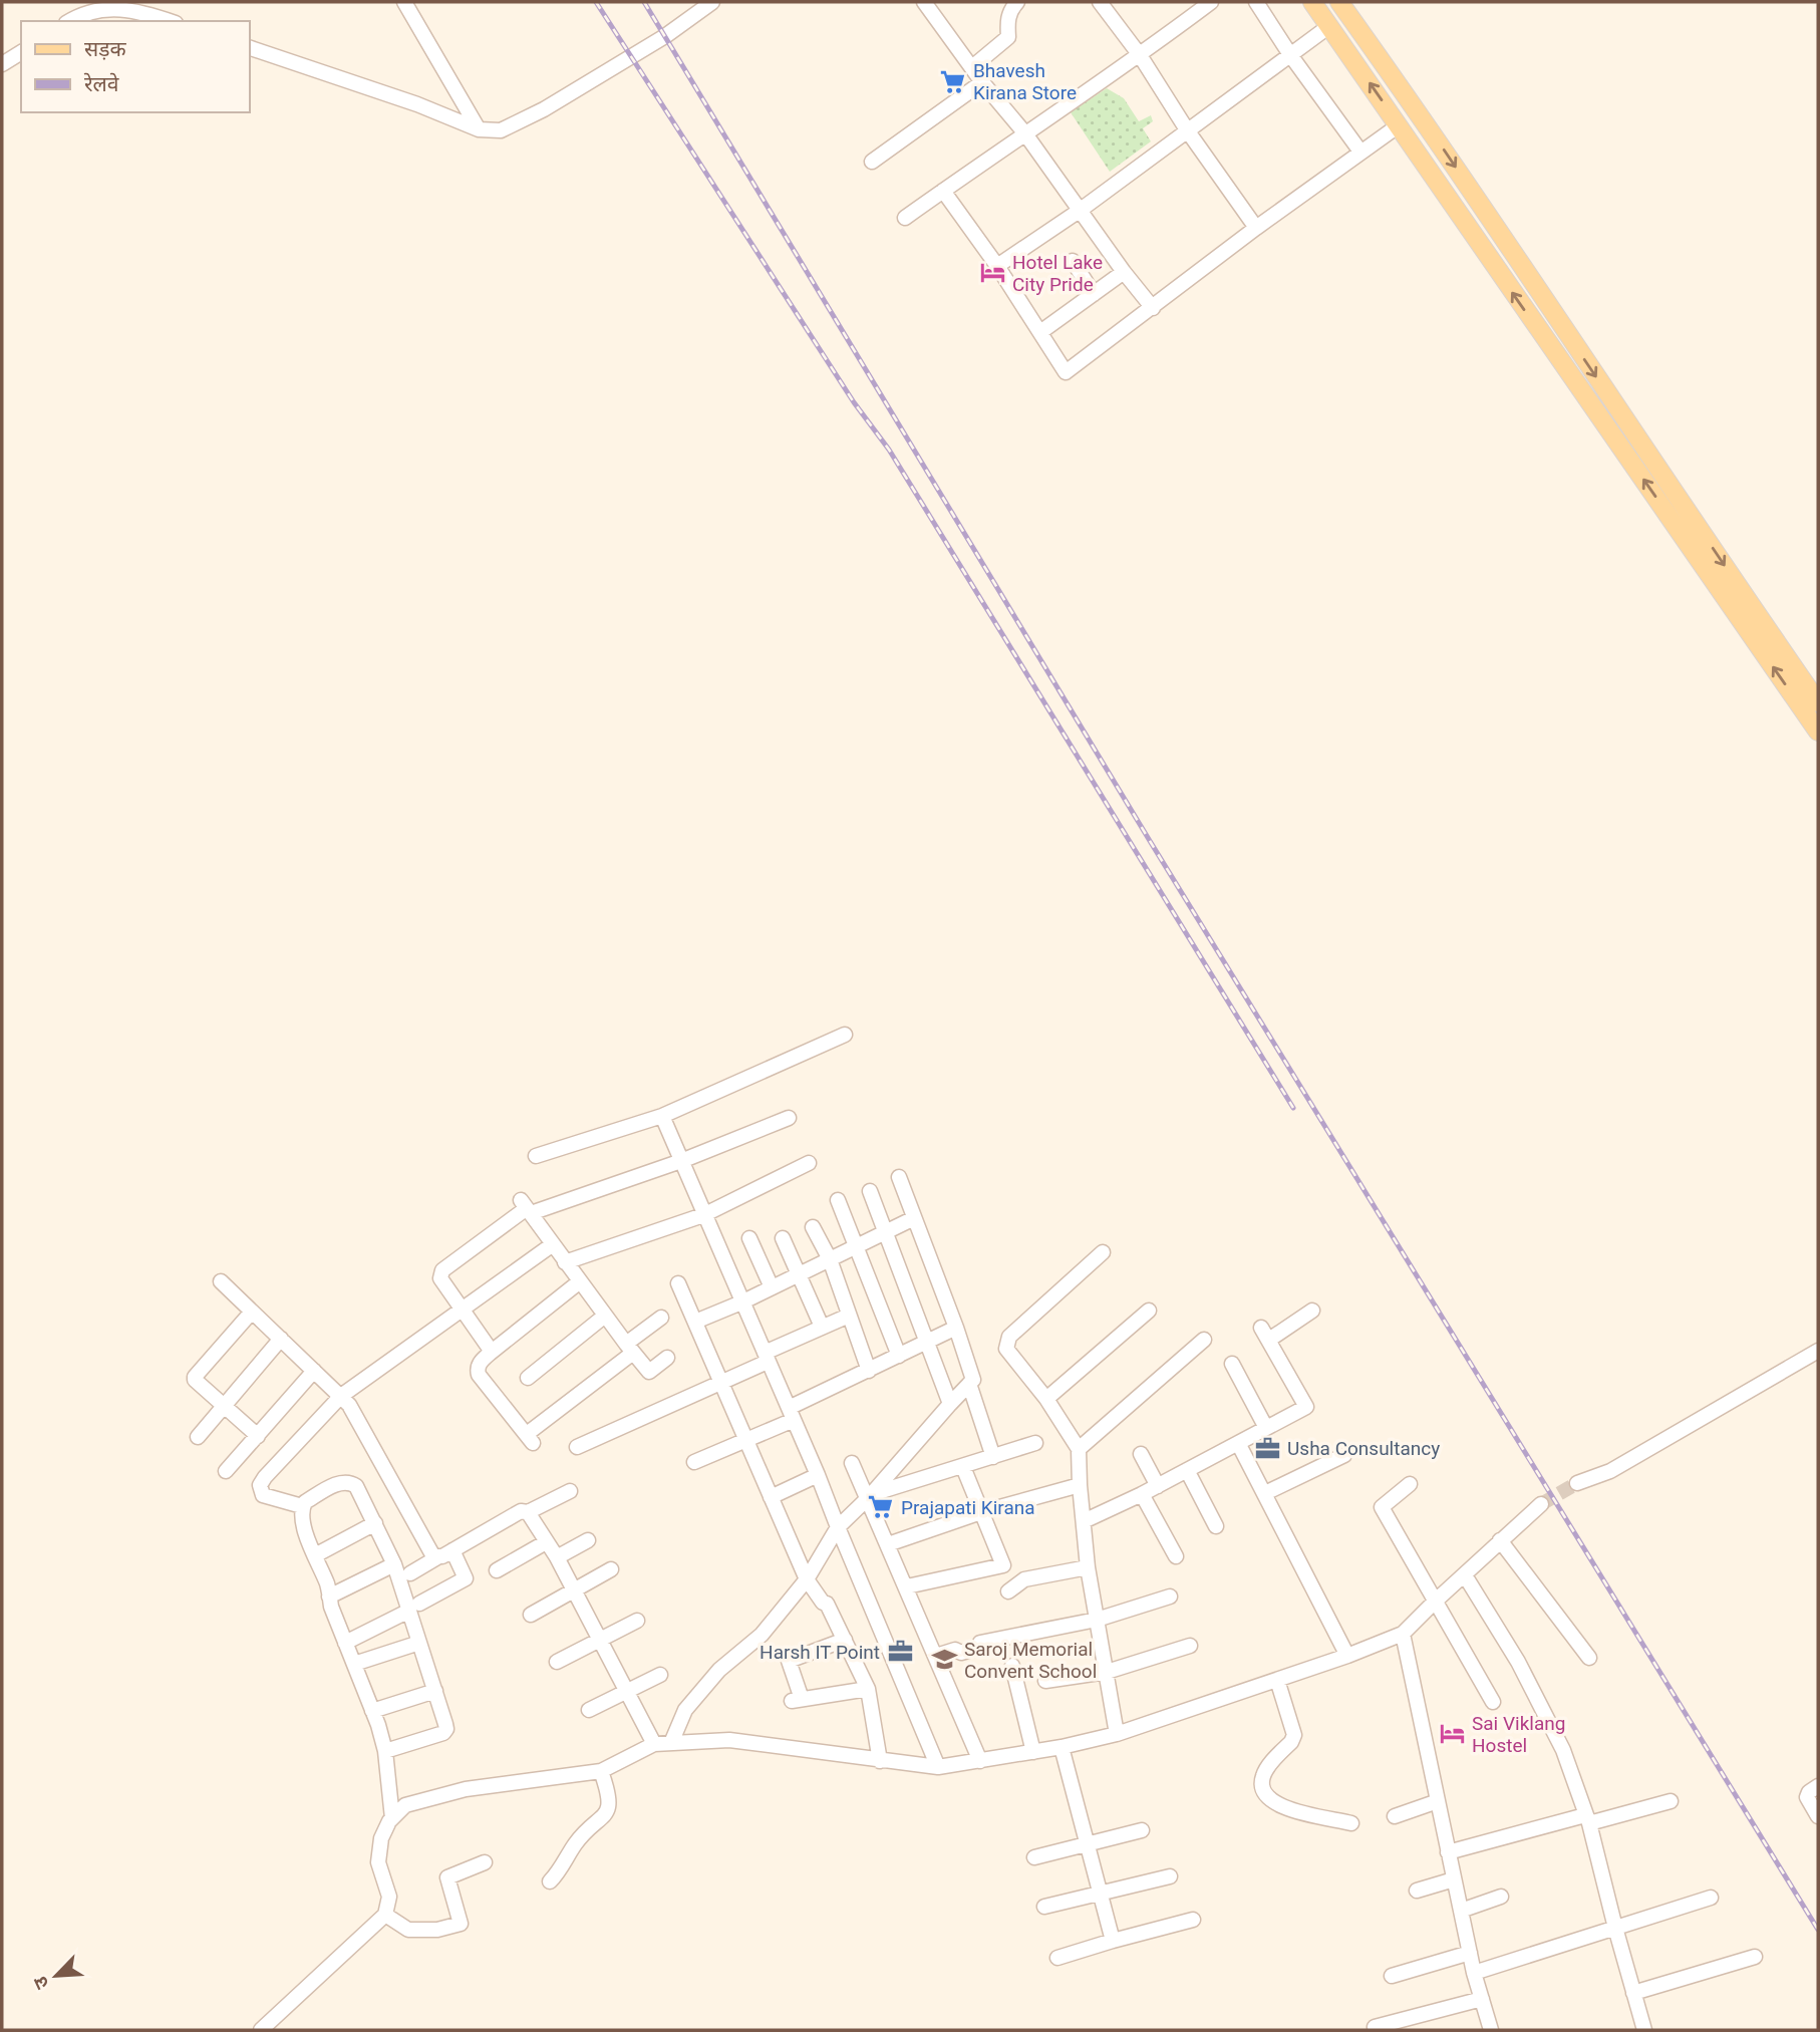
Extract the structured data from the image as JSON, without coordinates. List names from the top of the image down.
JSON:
{
  "places": {
    "supermarket": ["Bhavesh Kirana Store", "Prajapati Kirana"],
    "hotel": ["Hotel Lake City Pride", "Sai Viklang Hostel"],
    "office": ["Usha Consultancy", "Harsh IT Point"],
    "school or university": ["Saroj Memorial Convent School"]
  },
  "legend": ["सड़क", "रेलवे"],
  "north": "bottom left"
}
